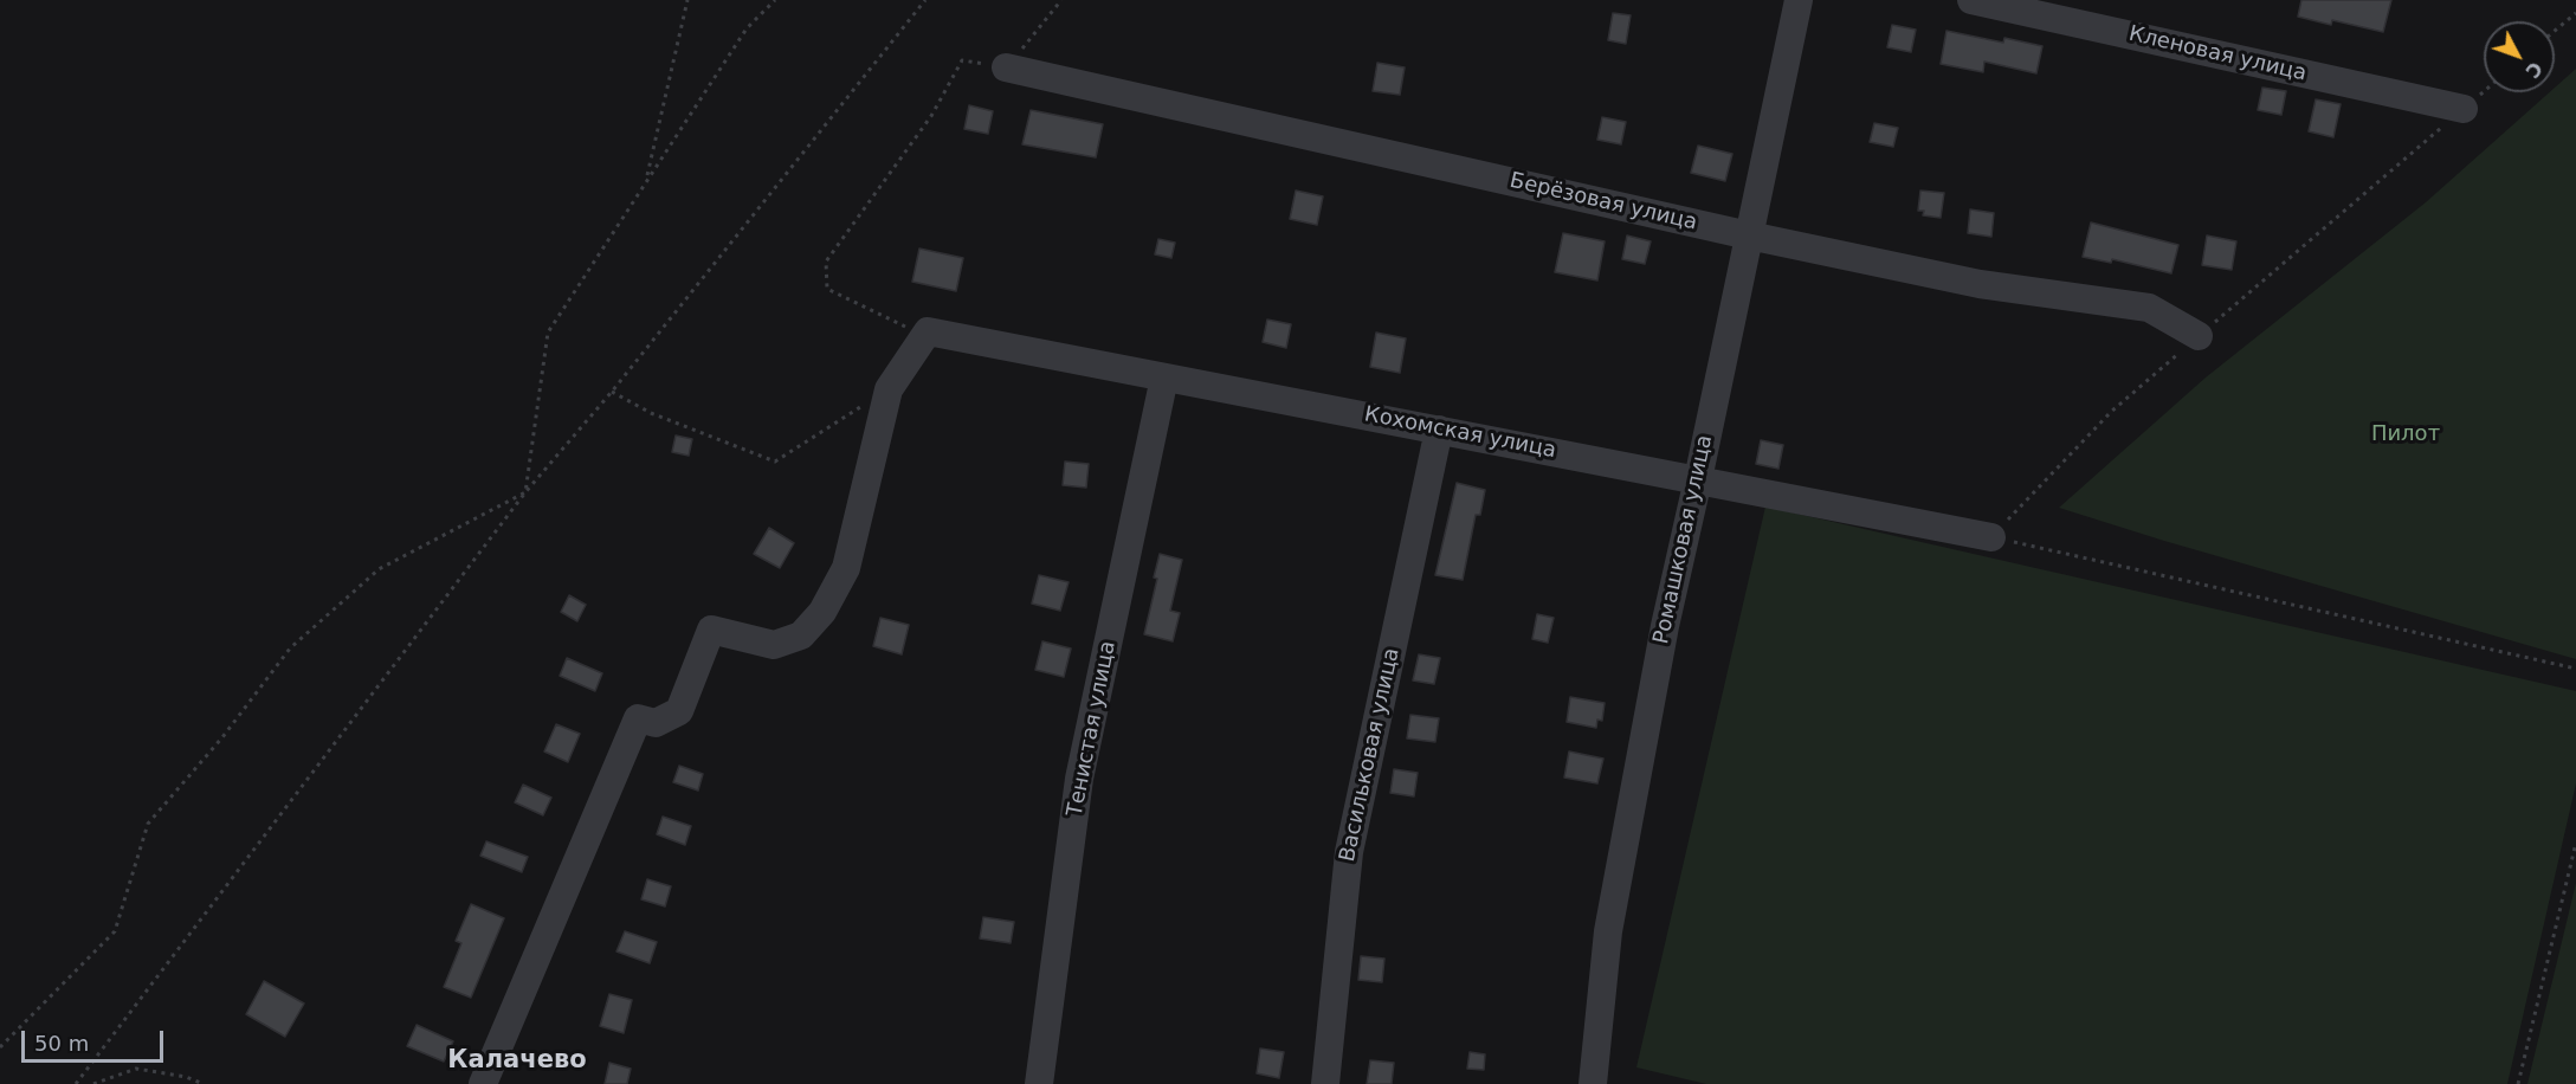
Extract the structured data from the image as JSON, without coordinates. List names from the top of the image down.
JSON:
{
  "streets": {
    "street": [
      "Кленовая улица",
      "Берёзовая улица",
      "Кохомская улица",
      "Ромашковая улица",
      "Тенистая улица",
      "Васильковая улица"
    ]
  },
  "crossings": [
    ["Берёзовая улица", "Ромашковая улица"],
    ["Кохомская улица", "Ромашковая улица"],
    ["Кохомская улица", "Тенистая улица"],
    ["Кохомская улица", "Васильковая улица"]
  ],
  "districts": ["Калачево"],
  "parks": ["Пилот"],
  "scale_bar": "50 m",
  "north": "bottom right"
}
